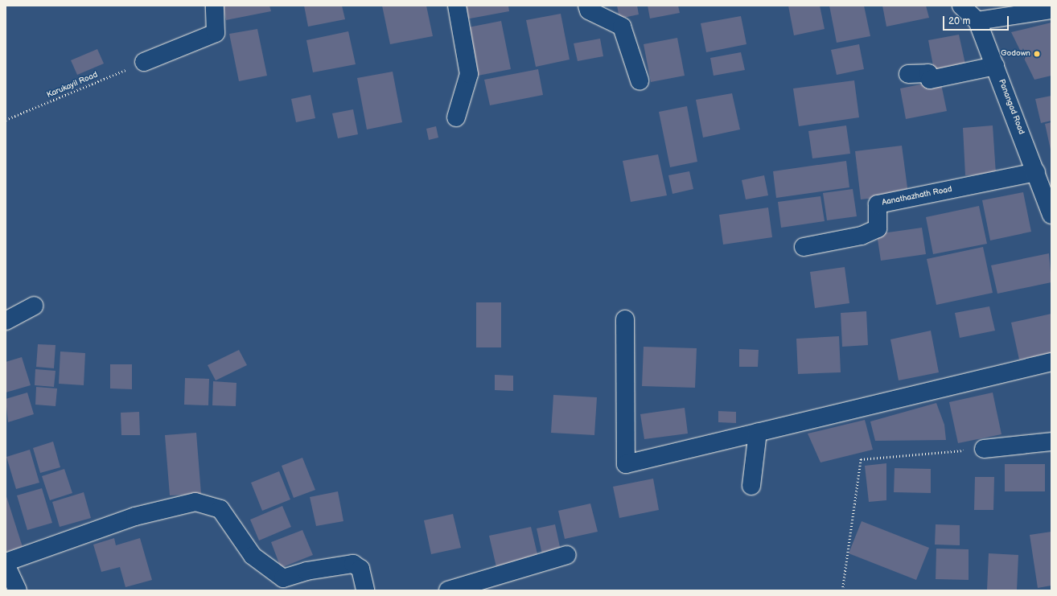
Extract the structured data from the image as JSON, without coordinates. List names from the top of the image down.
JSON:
{
  "streets": {
    "street": ["Panangad Road", "Aanathazhath Road"],
    "path": ["Karukayil Road"]
  },
  "crossings": [
    ["Panangad Road", "Aanathazhath Road"]
  ],
  "places": ["Godown"],
  "scale_bar": "20 m"
}
